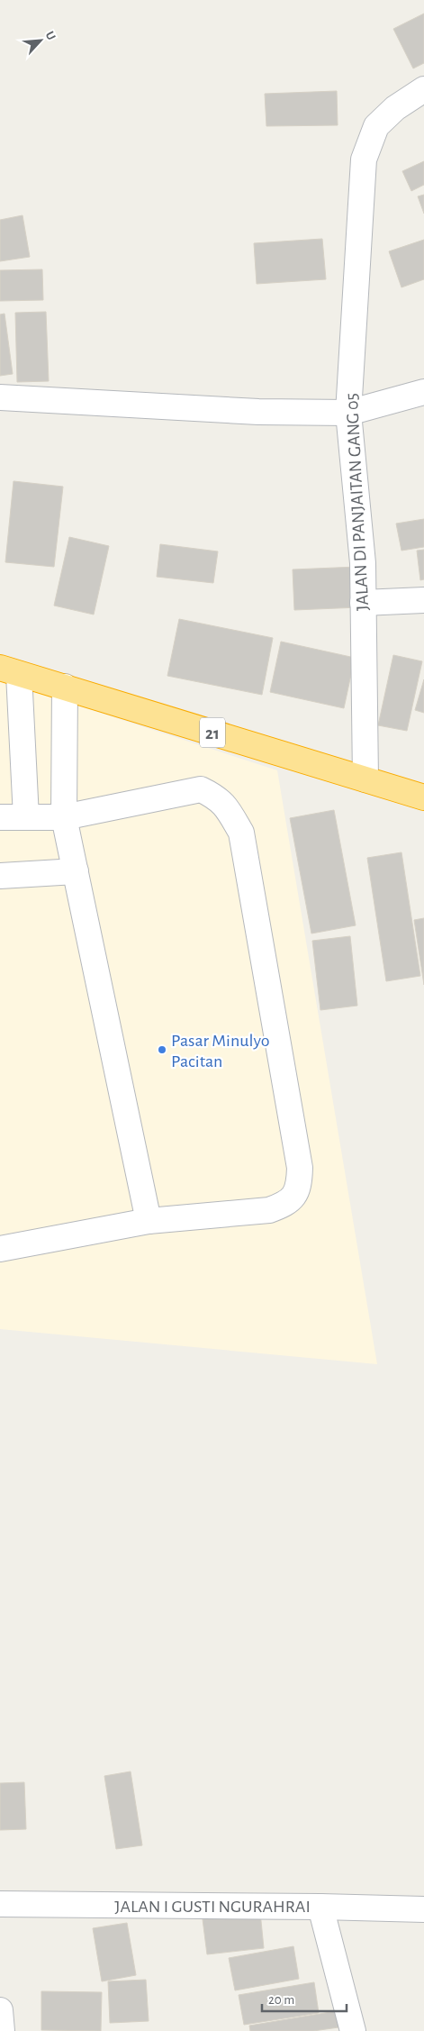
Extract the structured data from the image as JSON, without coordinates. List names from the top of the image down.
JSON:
{
  "streets": {
    "highway": ["21"],
    "street": ["JALAN DI PANJAITAN GANG 05", "JALAN I GUSTI NGURAHRAI"]
  },
  "crossings": [
    ["JALAN DI PANJAITAN GANG 05", "21"]
  ],
  "places": ["Pasar Minulyo Pacitan"],
  "scale_bar": "20 m",
  "north": "top right"
}
